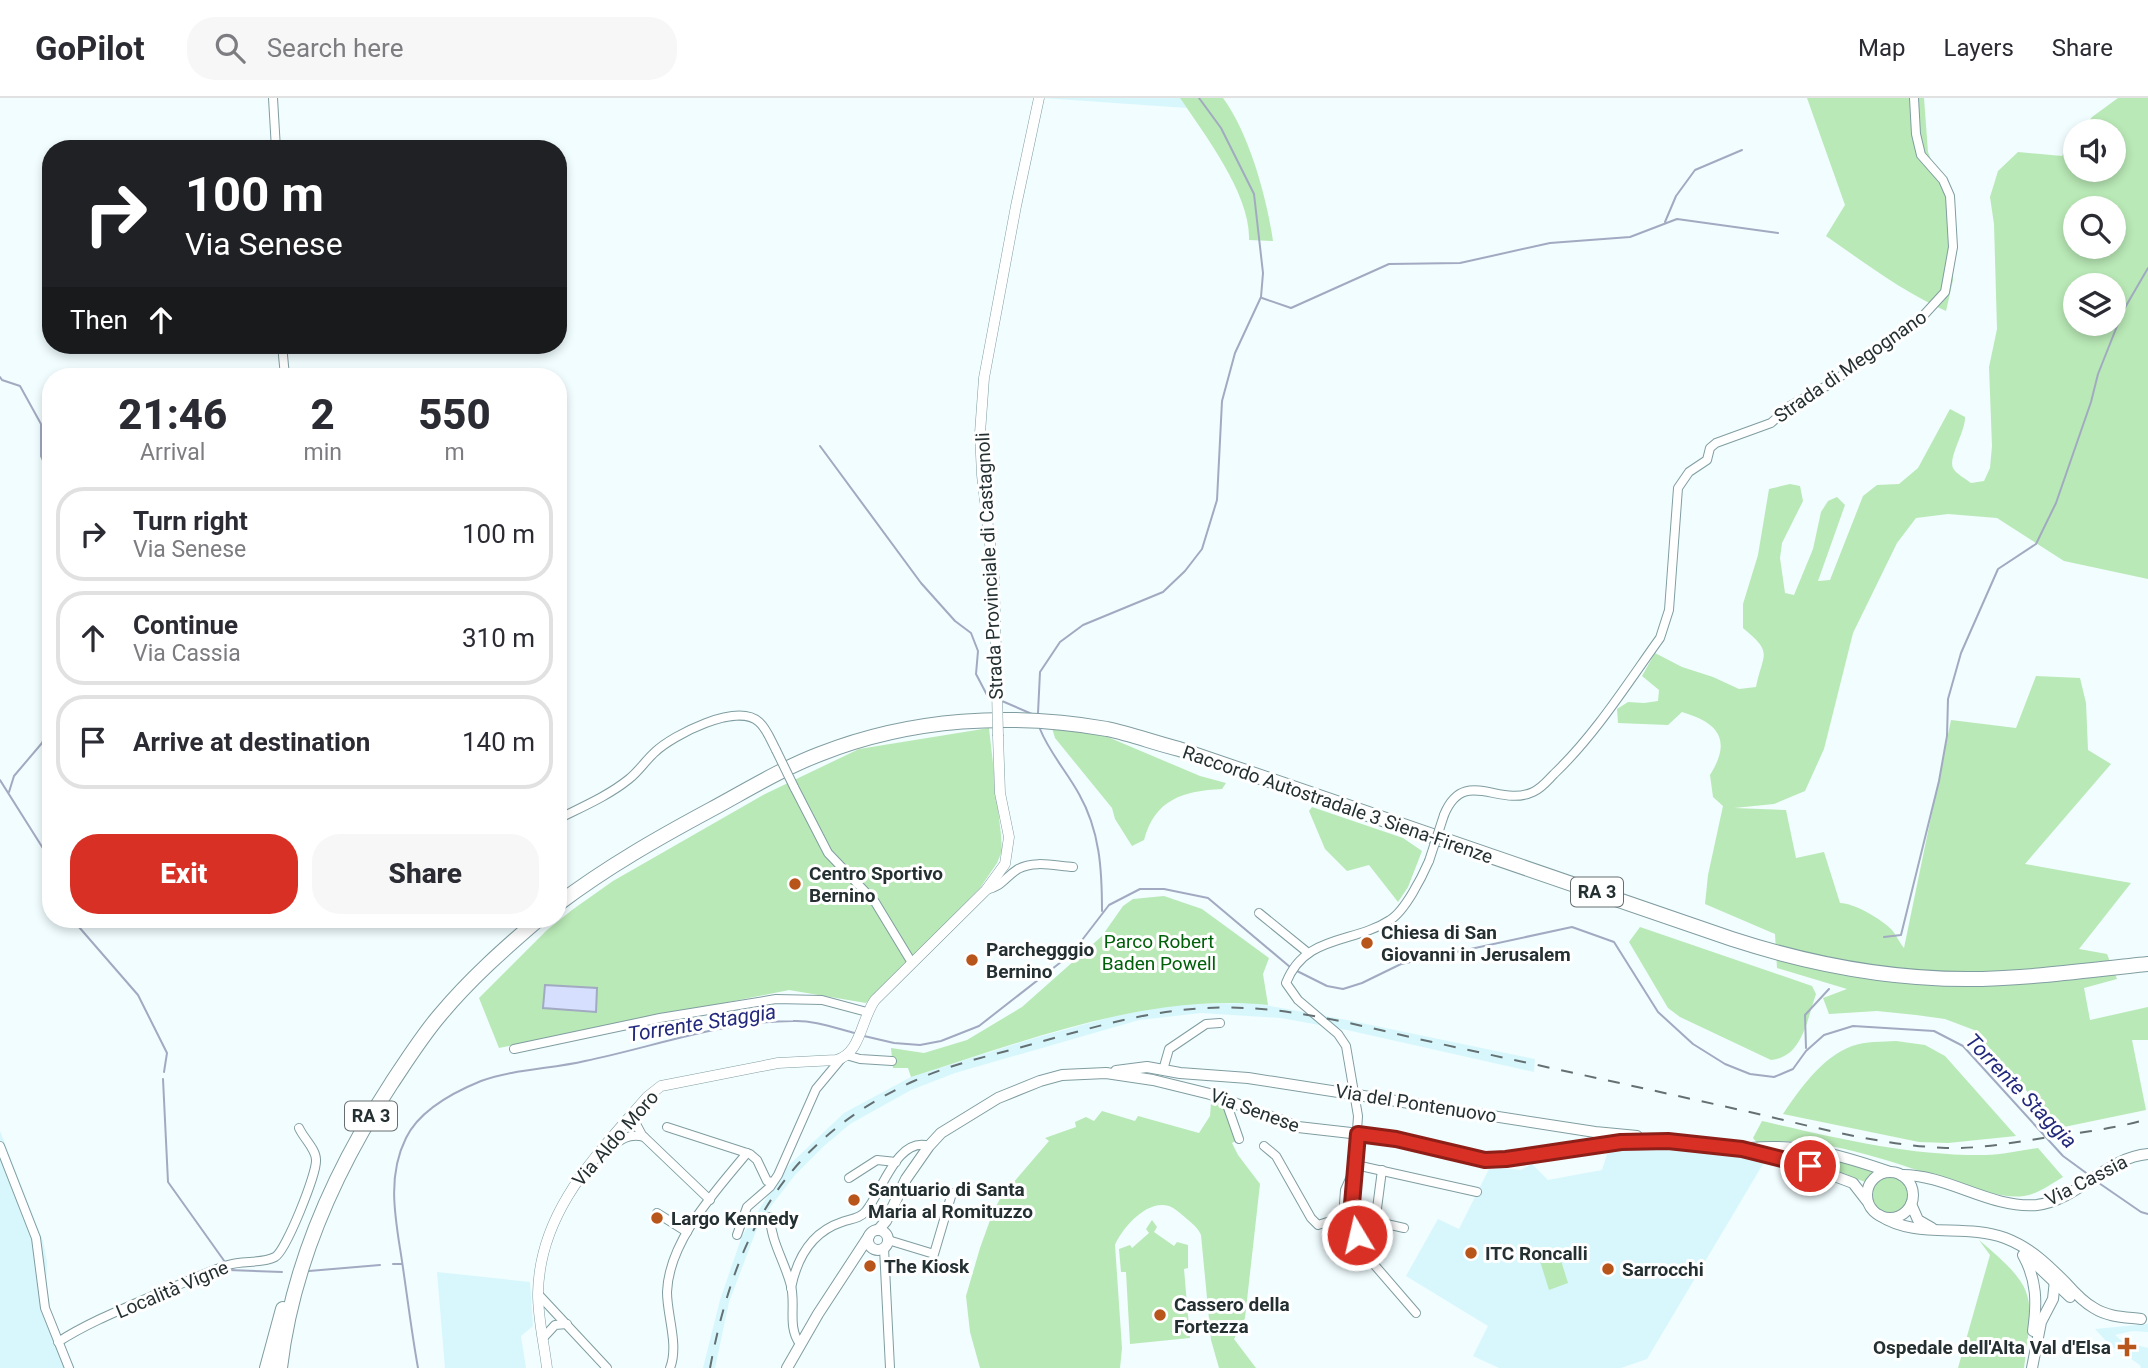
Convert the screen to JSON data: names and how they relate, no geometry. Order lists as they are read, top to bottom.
{
  "streets": {
    "highway": ["Raccordo Autostradale 3 Siena-Firenze", "RA 3"],
    "main road": ["Via del Pontenuovo", "Via Senese", "Via Cassia"],
    "street": [
      "Strada di Megognano",
      "Strada Provinciale di Castagnoli",
      "Via Aldo Moro",
      "Località Vigne"
    ]
  },
  "crossings": [
    ["Strada Provinciale di Castagnoli", "Via Aldo Moro"],
    ["Via del Pontenuovo", "Via Senese"],
    ["Via del Pontenuovo", "Via Cassia"],
    ["Via Senese", "Via Cassia"]
  ],
  "water": ["Torrente Staggia"],
  "parks": ["Parco Robert Baden Powell"],
  "places": {
    "other": [
      "Centro Sportivo Bernino",
      "Chiesa di San Giovanni in Jerusalem",
      "Parchegggio Bernino",
      "Santuario di Santa Maria al Romituzzo",
      "Largo Kennedy",
      "ITC Roncalli",
      "The Kiosk",
      "Sarrocchi",
      "Cassero della Fortezza"
    ],
    "health": ["Ospedale dell'Alta Val d'Elsa"]
  },
  "page": {
    "header": "GoPilot",
    "search": "Search here",
    "nav": ["Map", "Layers", "Share"],
    "turn": ["100 m", "Via Senese"],
    "then": "Then",
    "eta": [
      "21:46",
      "Arrival",
      "2",
      "min",
      "550",
      "m"
    ],
    "list": [
      {
        "name": "Turn right",
        "note": "Via Senese",
        "value": "100 m"
      },
      {
        "name": "Continue",
        "note": "Via Cassia",
        "value": "310 m"
      },
      {
        "name": "Arrive at destination",
        "value": "140 m"
      }
    ],
    "buttons": ["Exit", "Share"]
  }
}
